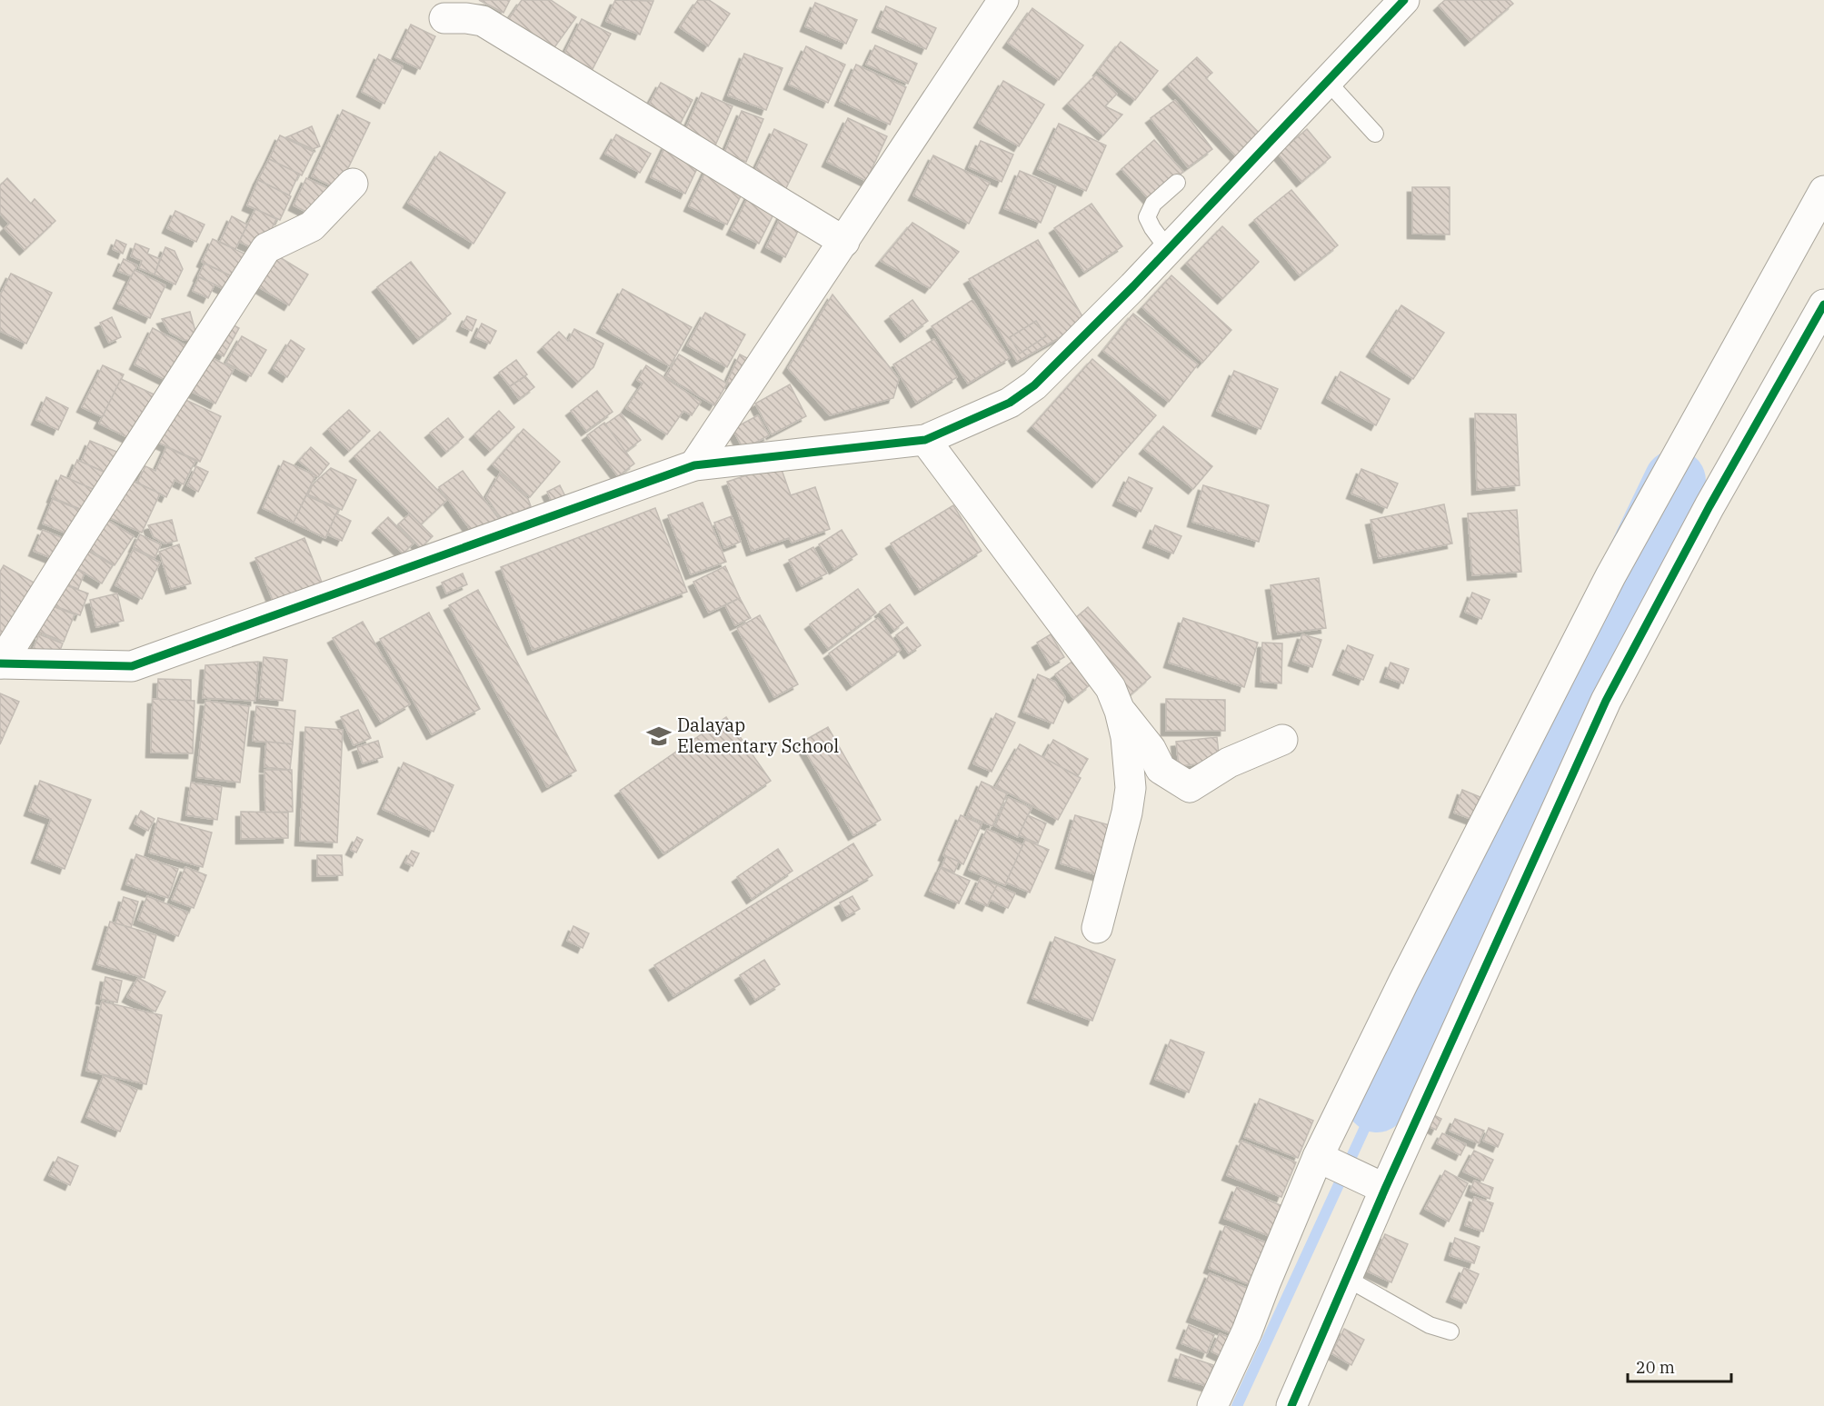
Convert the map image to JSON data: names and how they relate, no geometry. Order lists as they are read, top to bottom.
{
  "places": {
    "school or university": ["Dalayap Elementary School"]
  },
  "scale_bar": "20 m"
}
